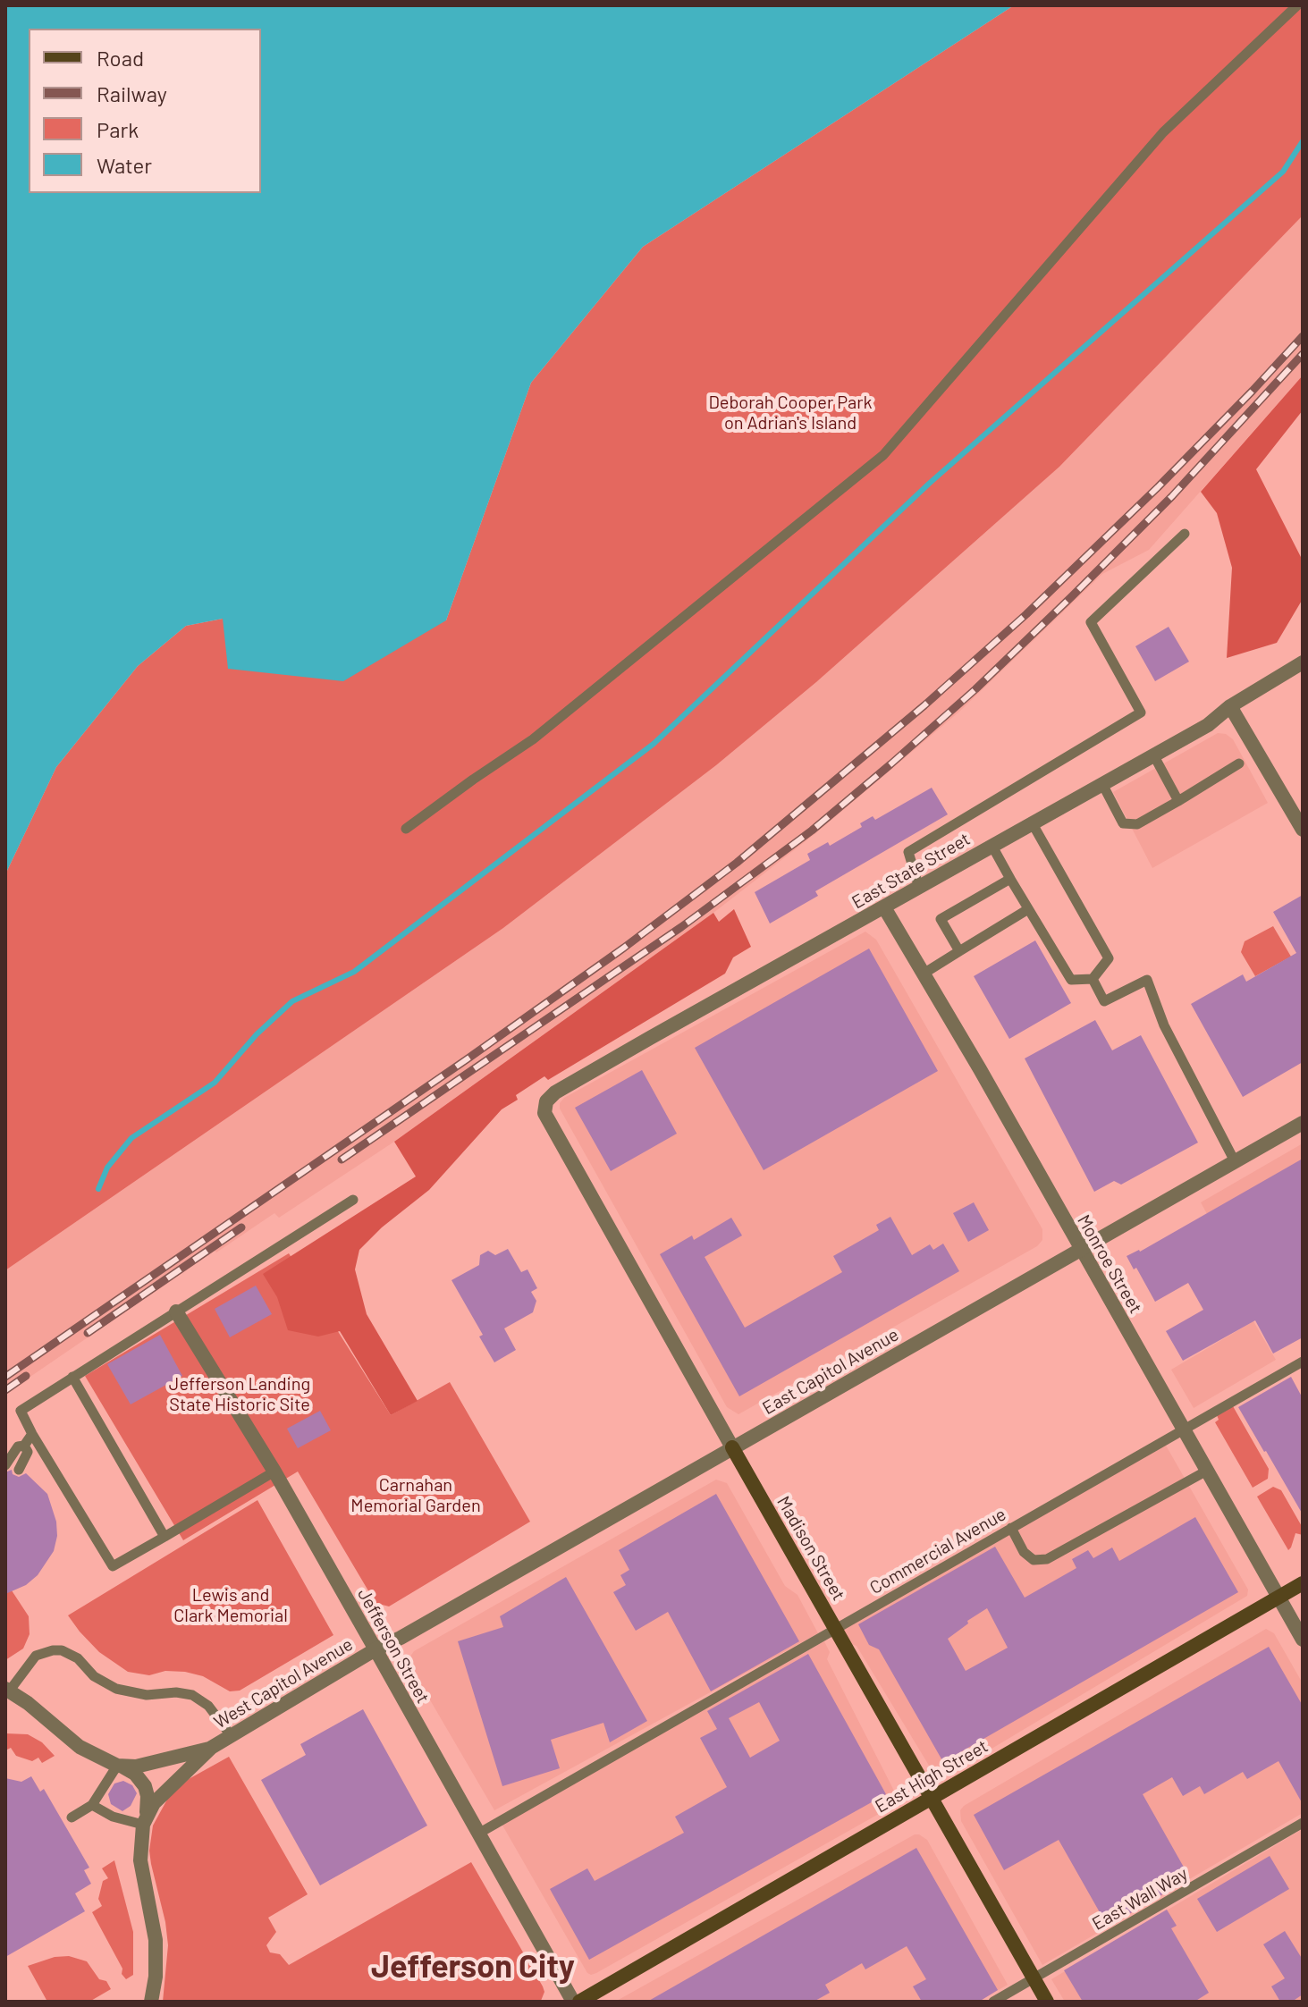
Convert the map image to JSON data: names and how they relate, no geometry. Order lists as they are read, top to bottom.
{
  "streets": {
    "main road": ["Madison Street", "East High Street"],
    "street": [
      "East State Street",
      "Monroe Street",
      "East Capitol Avenue",
      "Jefferson Street",
      "West Capitol Avenue"
    ],
    "lane": ["Commercial Avenue", "East Wall Way"]
  },
  "crossings": [
    ["East State Street", "Monroe Street"],
    ["East State Street", "Madison Street"],
    ["Monroe Street", "East Capitol Avenue"],
    ["Monroe Street", "Commercial Avenue"],
    ["Monroe Street", "East High Street"],
    ["East Capitol Avenue", "Madison Street"],
    ["East Capitol Avenue", "Jefferson Street"],
    ["East Capitol Avenue", "West Capitol Avenue"],
    ["Madison Street", "Commercial Avenue"],
    ["Madison Street", "East High Street"],
    ["Madison Street", "East Wall Way"],
    ["Commercial Avenue", "Jefferson Street"],
    ["Jefferson Street", "West Capitol Avenue"]
  ],
  "districts": ["Jefferson City"],
  "parks": [
    "Deborah Cooper Park on Adrian's Island",
    "Jefferson Landing State Historic Site",
    "Carnahan Memorial Garden",
    "Lewis and Clark Memorial"
  ],
  "legend": [
    "Road",
    "Railway",
    "Park",
    "Water"
  ]
}
